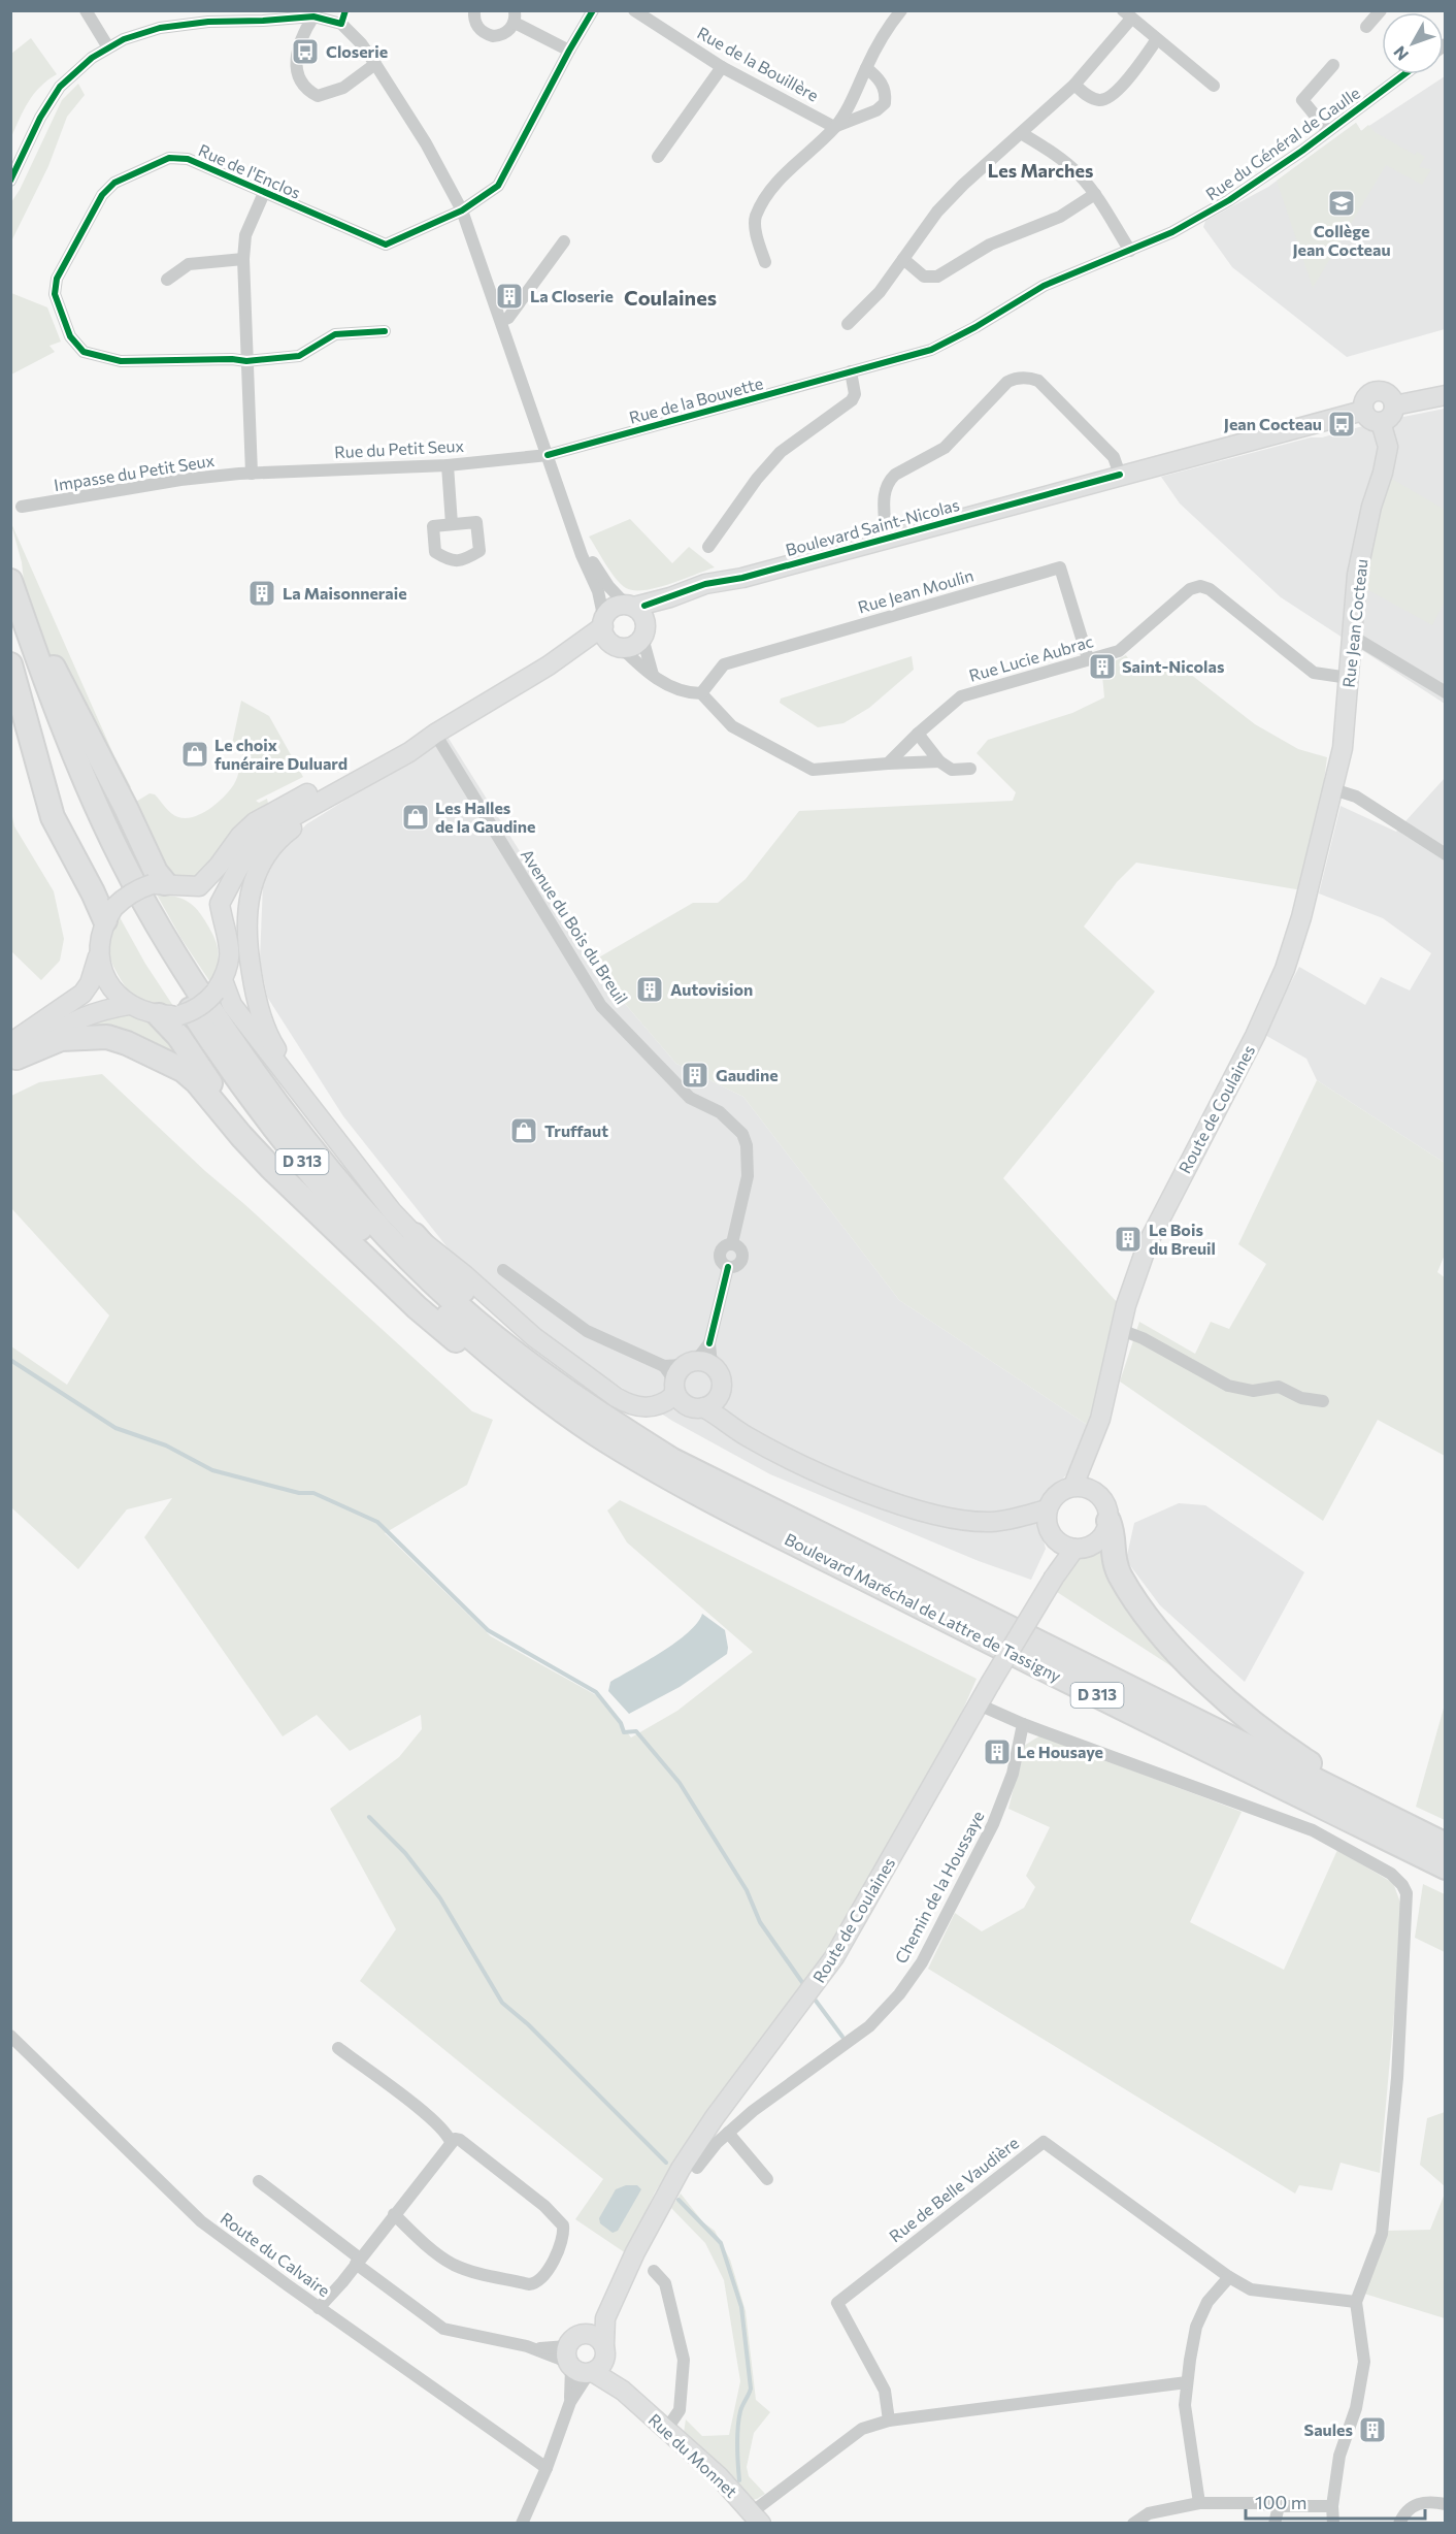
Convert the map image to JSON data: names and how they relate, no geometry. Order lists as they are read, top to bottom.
{
  "streets": {
    "highway": ["D 313", "Boulevard Maréchal de Lattre de Tassigny"],
    "main road": [
      "Boulevard Saint-Nicolas",
      "Rue Jean Cocteau",
      "Route de Coulaines",
      "Rue du Monnet"
    ],
    "street": [
      "Rue de la Bouillère",
      "Rue du Général de Gaulle",
      "Rue de l'Enclos",
      "Rue de la Bouvette",
      "Rue du Petit Seux",
      "Impasse du Petit Seux",
      "Rue Jean Moulin",
      "Rue Lucie Aubrac",
      "Avenue du Bois du Breuil",
      "Chemin de la Houssaye",
      "Rue de Belle Vaudière",
      "Route du Calvaire"
    ]
  },
  "crossings": [
    ["Rue du Général de Gaulle", "Rue de la Bouvette"],
    ["Rue de la Bouvette", "Rue du Petit Seux"],
    ["Rue du Petit Seux", "Impasse du Petit Seux"],
    ["Boulevard Saint-Nicolas", "Rue Jean Cocteau"],
    ["Rue Jean Moulin", "Rue Lucie Aubrac"],
    ["Rue Jean Cocteau", "Rue Lucie Aubrac"],
    ["Rue Jean Cocteau", "Route de Coulaines"],
    ["Route de Coulaines", "Rue du Monnet"],
    ["D 313", "Boulevard Maréchal de Lattre de Tassigny"]
  ],
  "districts": ["Les Marches", "Coulaines"],
  "places": {
    "bus stop": ["Closerie", "Jean Cocteau"],
    "school or university": ["Collège Jean Cocteau"],
    "building": [
      "La Closerie",
      "La Maisonneraie",
      "Saint-Nicolas",
      "Autovision",
      "Gaudine",
      "Le Bois du Breuil",
      "Le Housaye",
      "Saules"
    ],
    "shop": ["Le choix funéraire Duluard", "Les Halles de la Gaudine", "Truffaut"]
  },
  "scale_bar": "100 m",
  "north": "bottom left"
}
